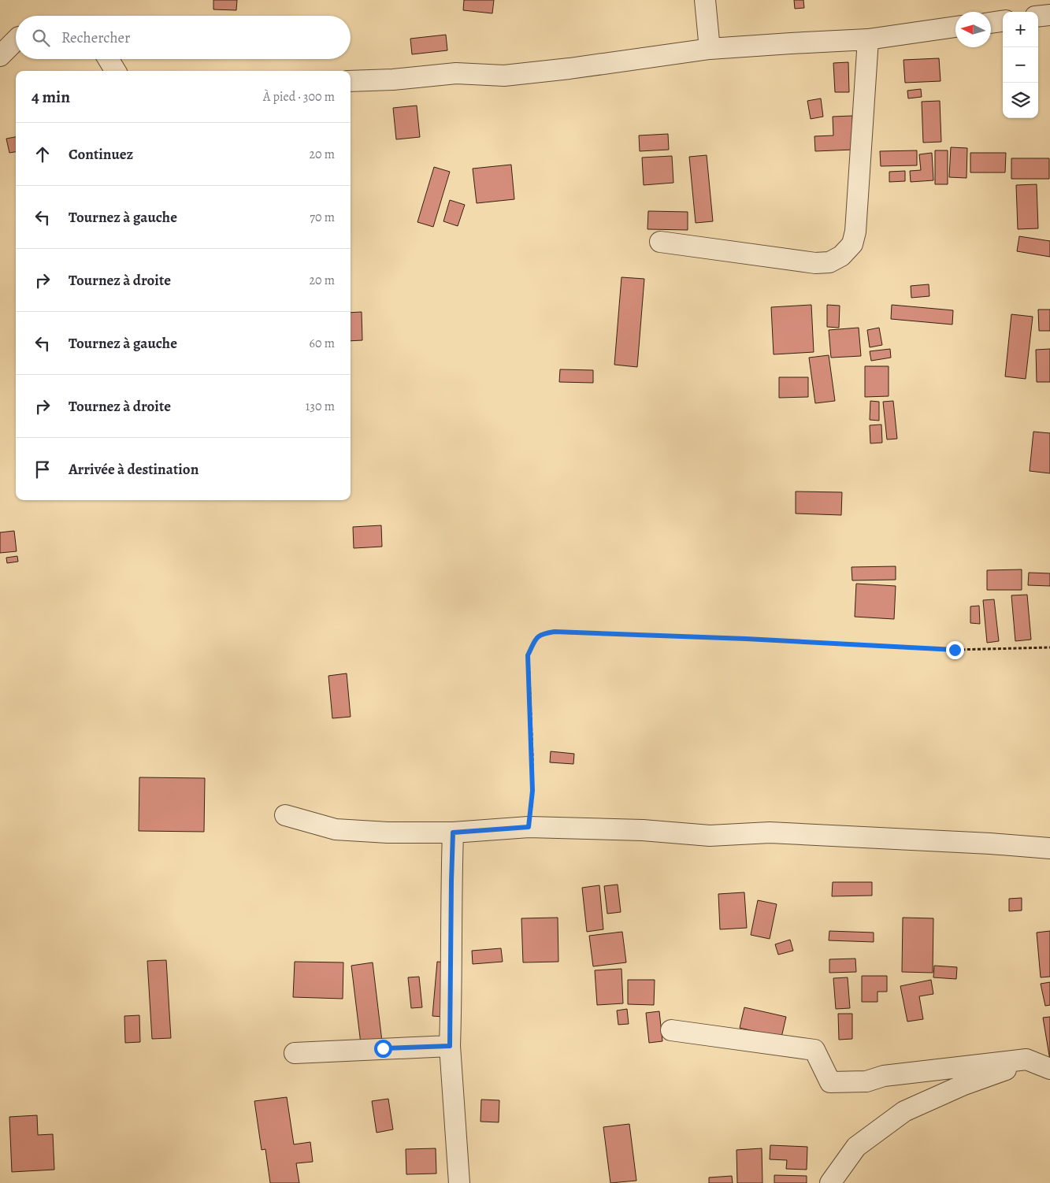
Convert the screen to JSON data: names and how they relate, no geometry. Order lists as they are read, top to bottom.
{
  "north": "left",
  "page": {
    "map_buttons": ["+", "−"],
    "search": "Rechercher",
    "heading": ["4 min", "À pied · 300 m"],
    "list": [
      ["Continuez", "20 m"],
      ["Tournez à gauche", "70 m"],
      ["Tournez à droite", "20 m"],
      ["Tournez à gauche", "60 m"],
      ["Tournez à droite", "130 m"],
      "Arrivée à destination"
    ]
  }
}
